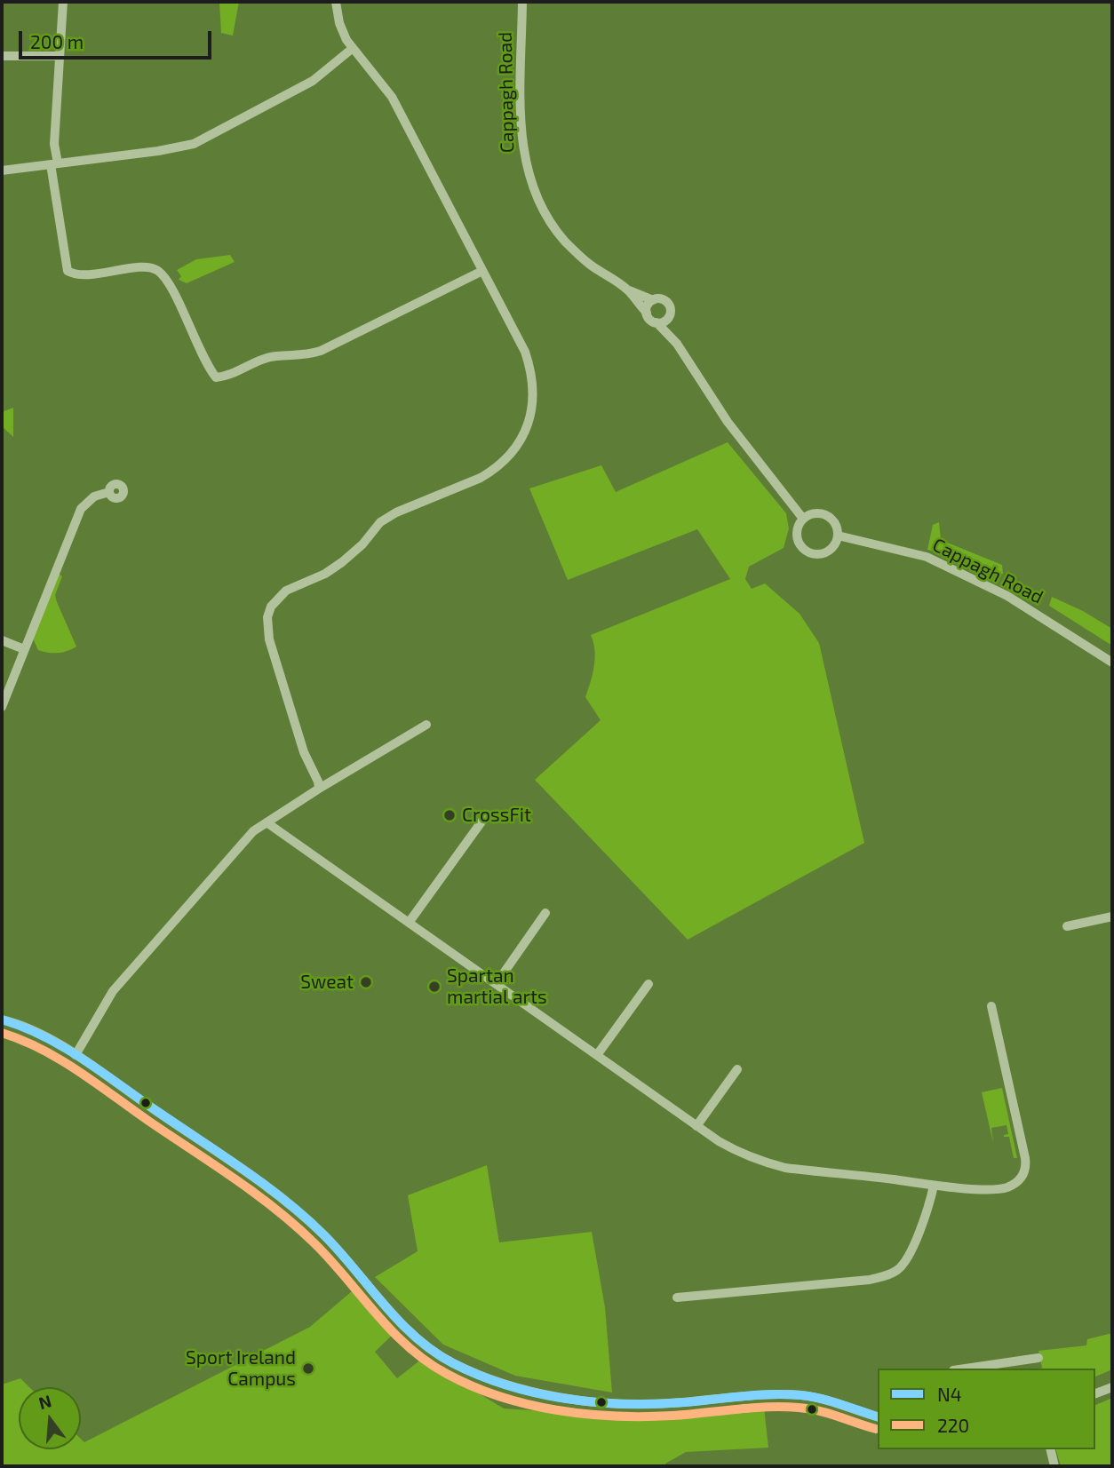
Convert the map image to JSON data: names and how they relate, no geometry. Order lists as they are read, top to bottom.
{
  "streets": {
    "street": ["Cappagh Road"]
  },
  "places": [
    "CrossFit",
    "Sweat",
    "Spartan martial arts",
    "Sport Ireland Campus"
  ],
  "lines": ["transit line N4", "transit line 220"],
  "legend": ["N4", "220"],
  "scale_bar": "200 m",
  "north": "top"
}
